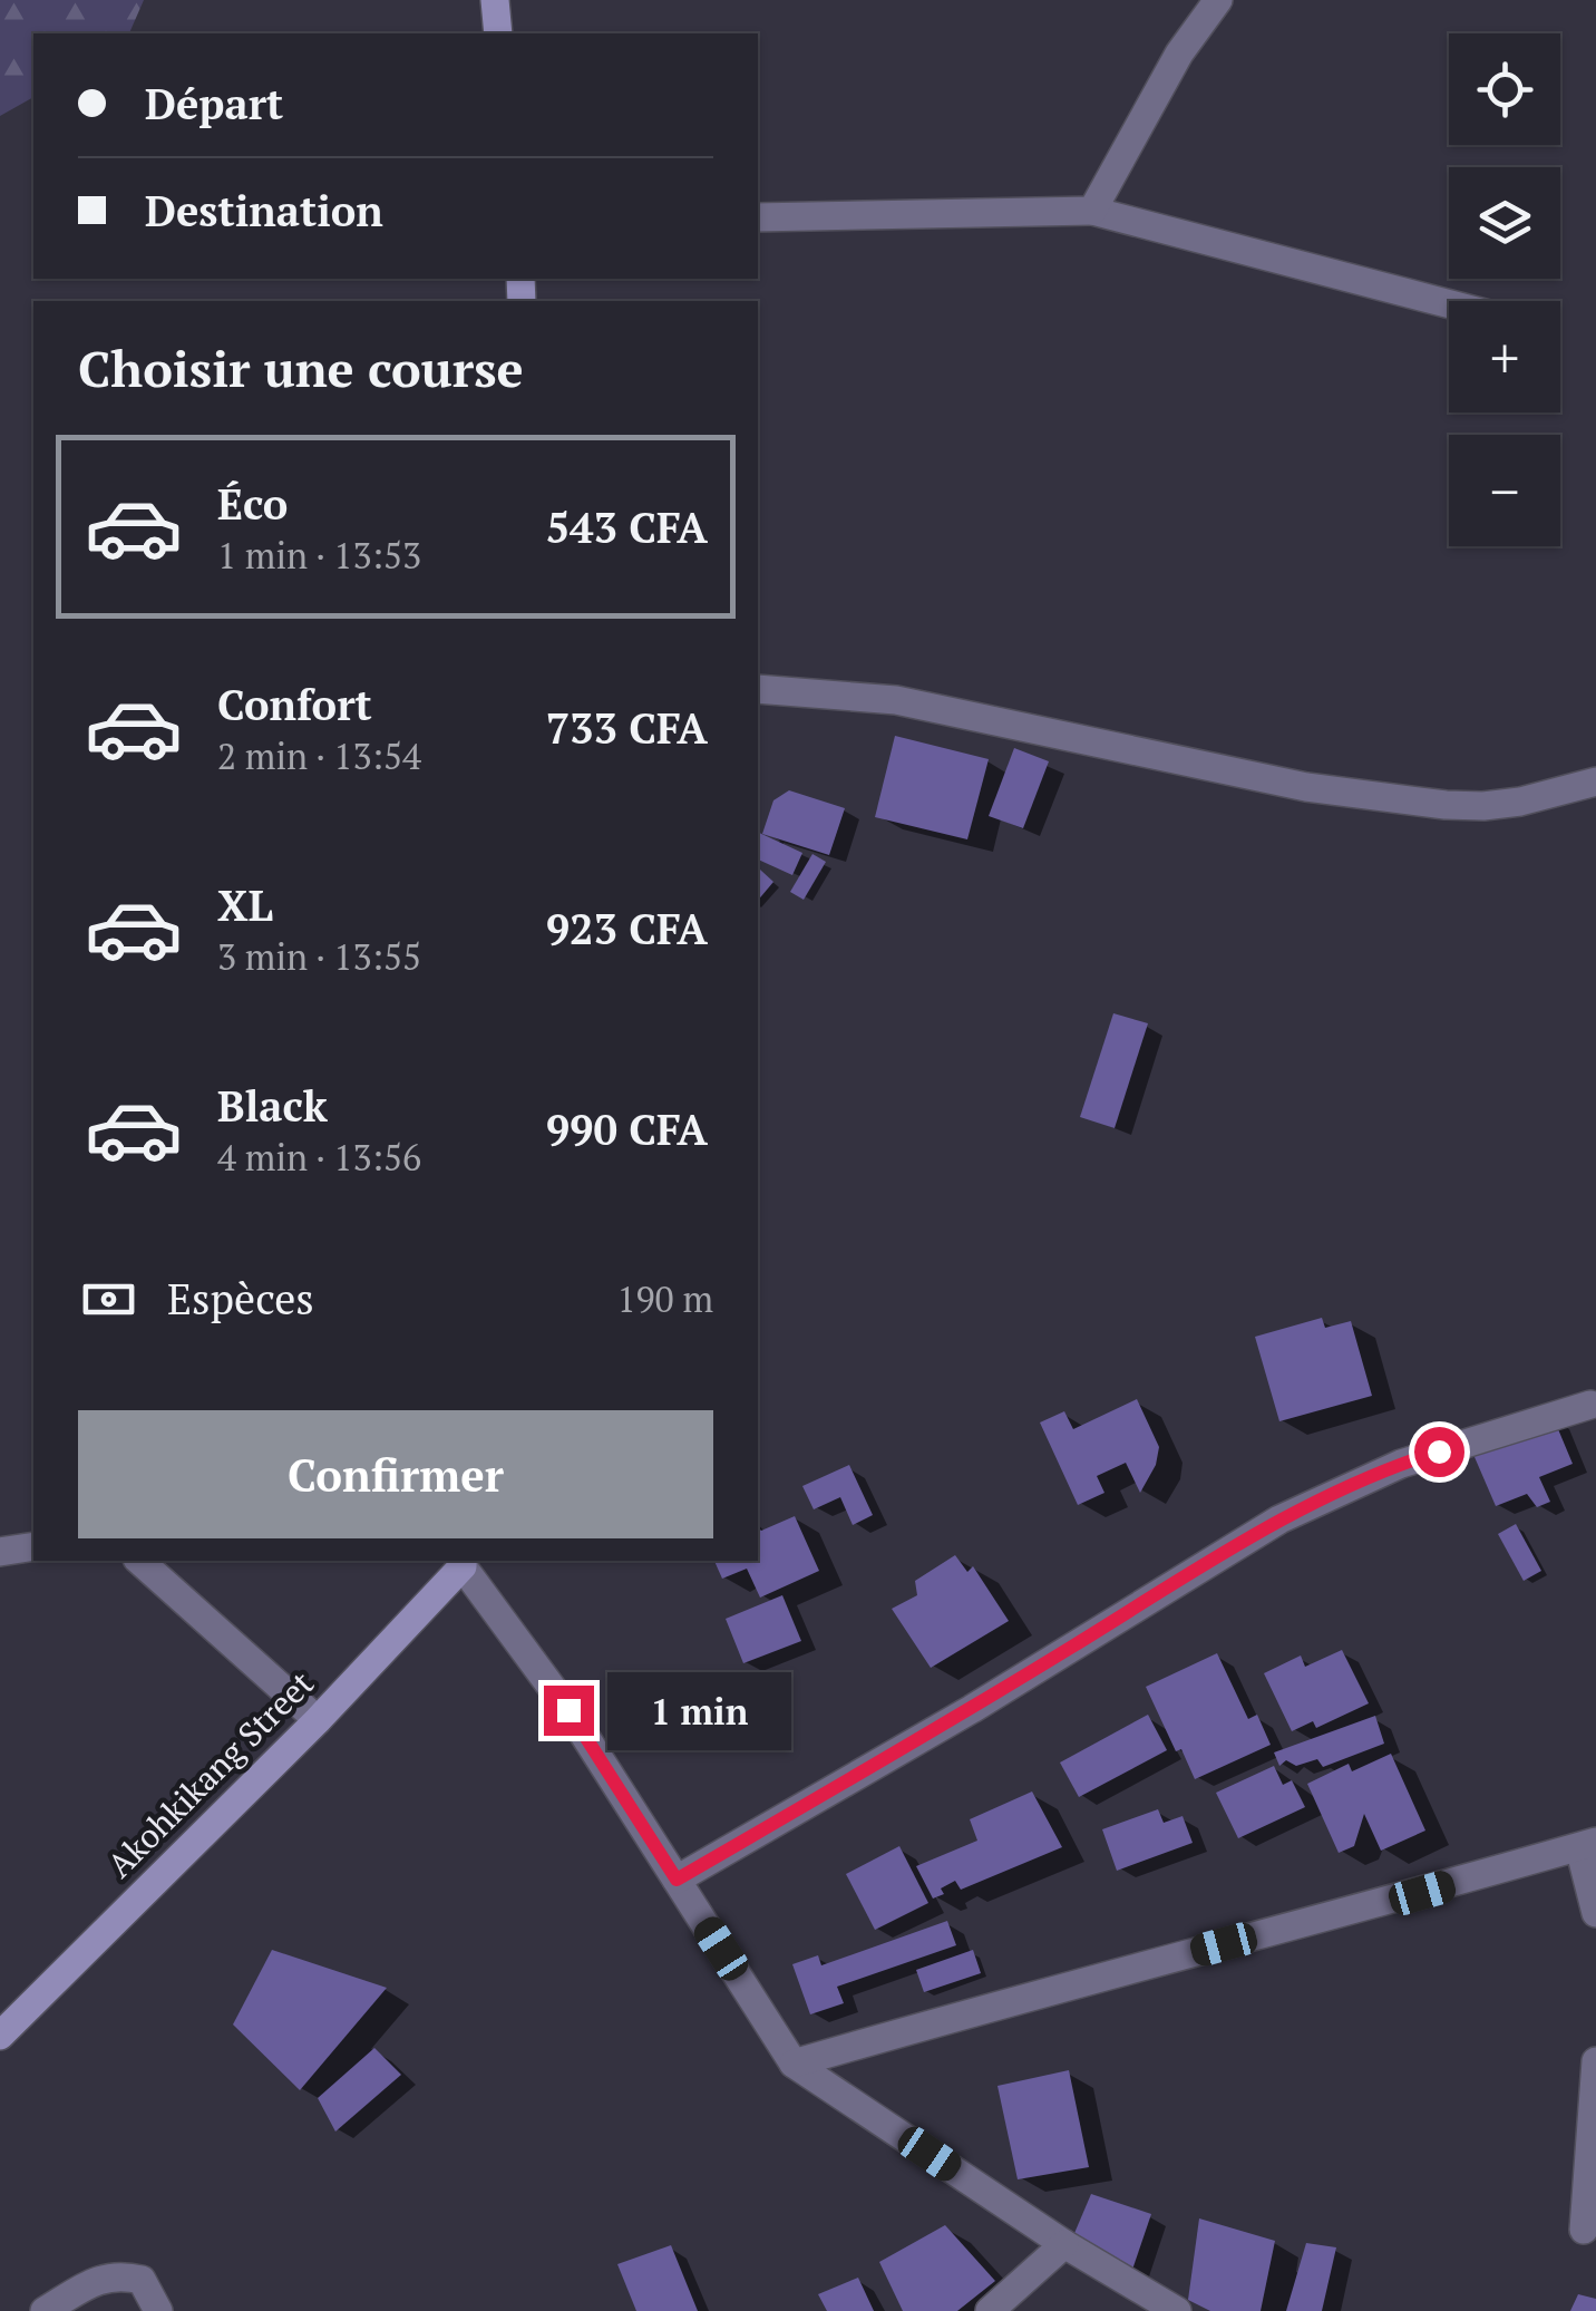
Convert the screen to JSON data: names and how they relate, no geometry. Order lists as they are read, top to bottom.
{
  "streets": {
    "street": ["Akohkikang Street"]
  },
  "page": {
    "map_buttons": ["+", "−"],
    "banner": ["Départ", "Destination"],
    "heading": "Choisir une course",
    "list": [
      {
        "name": "Éco",
        "note": "1 min · 13:53",
        "value": "543 CFA"
      },
      {
        "name": "Confort",
        "note": "2 min · 13:54",
        "value": "733 CFA"
      },
      {
        "name": "XL",
        "note": "3 min · 13:55",
        "value": "923 CFA"
      },
      {
        "name": "Black",
        "note": "4 min · 13:56",
        "value": "990 CFA"
      }
    ],
    "pay": ["Espèces", "190 m"],
    "buttons": "Confirmer",
    "bubble": "1 min"
  }
}
